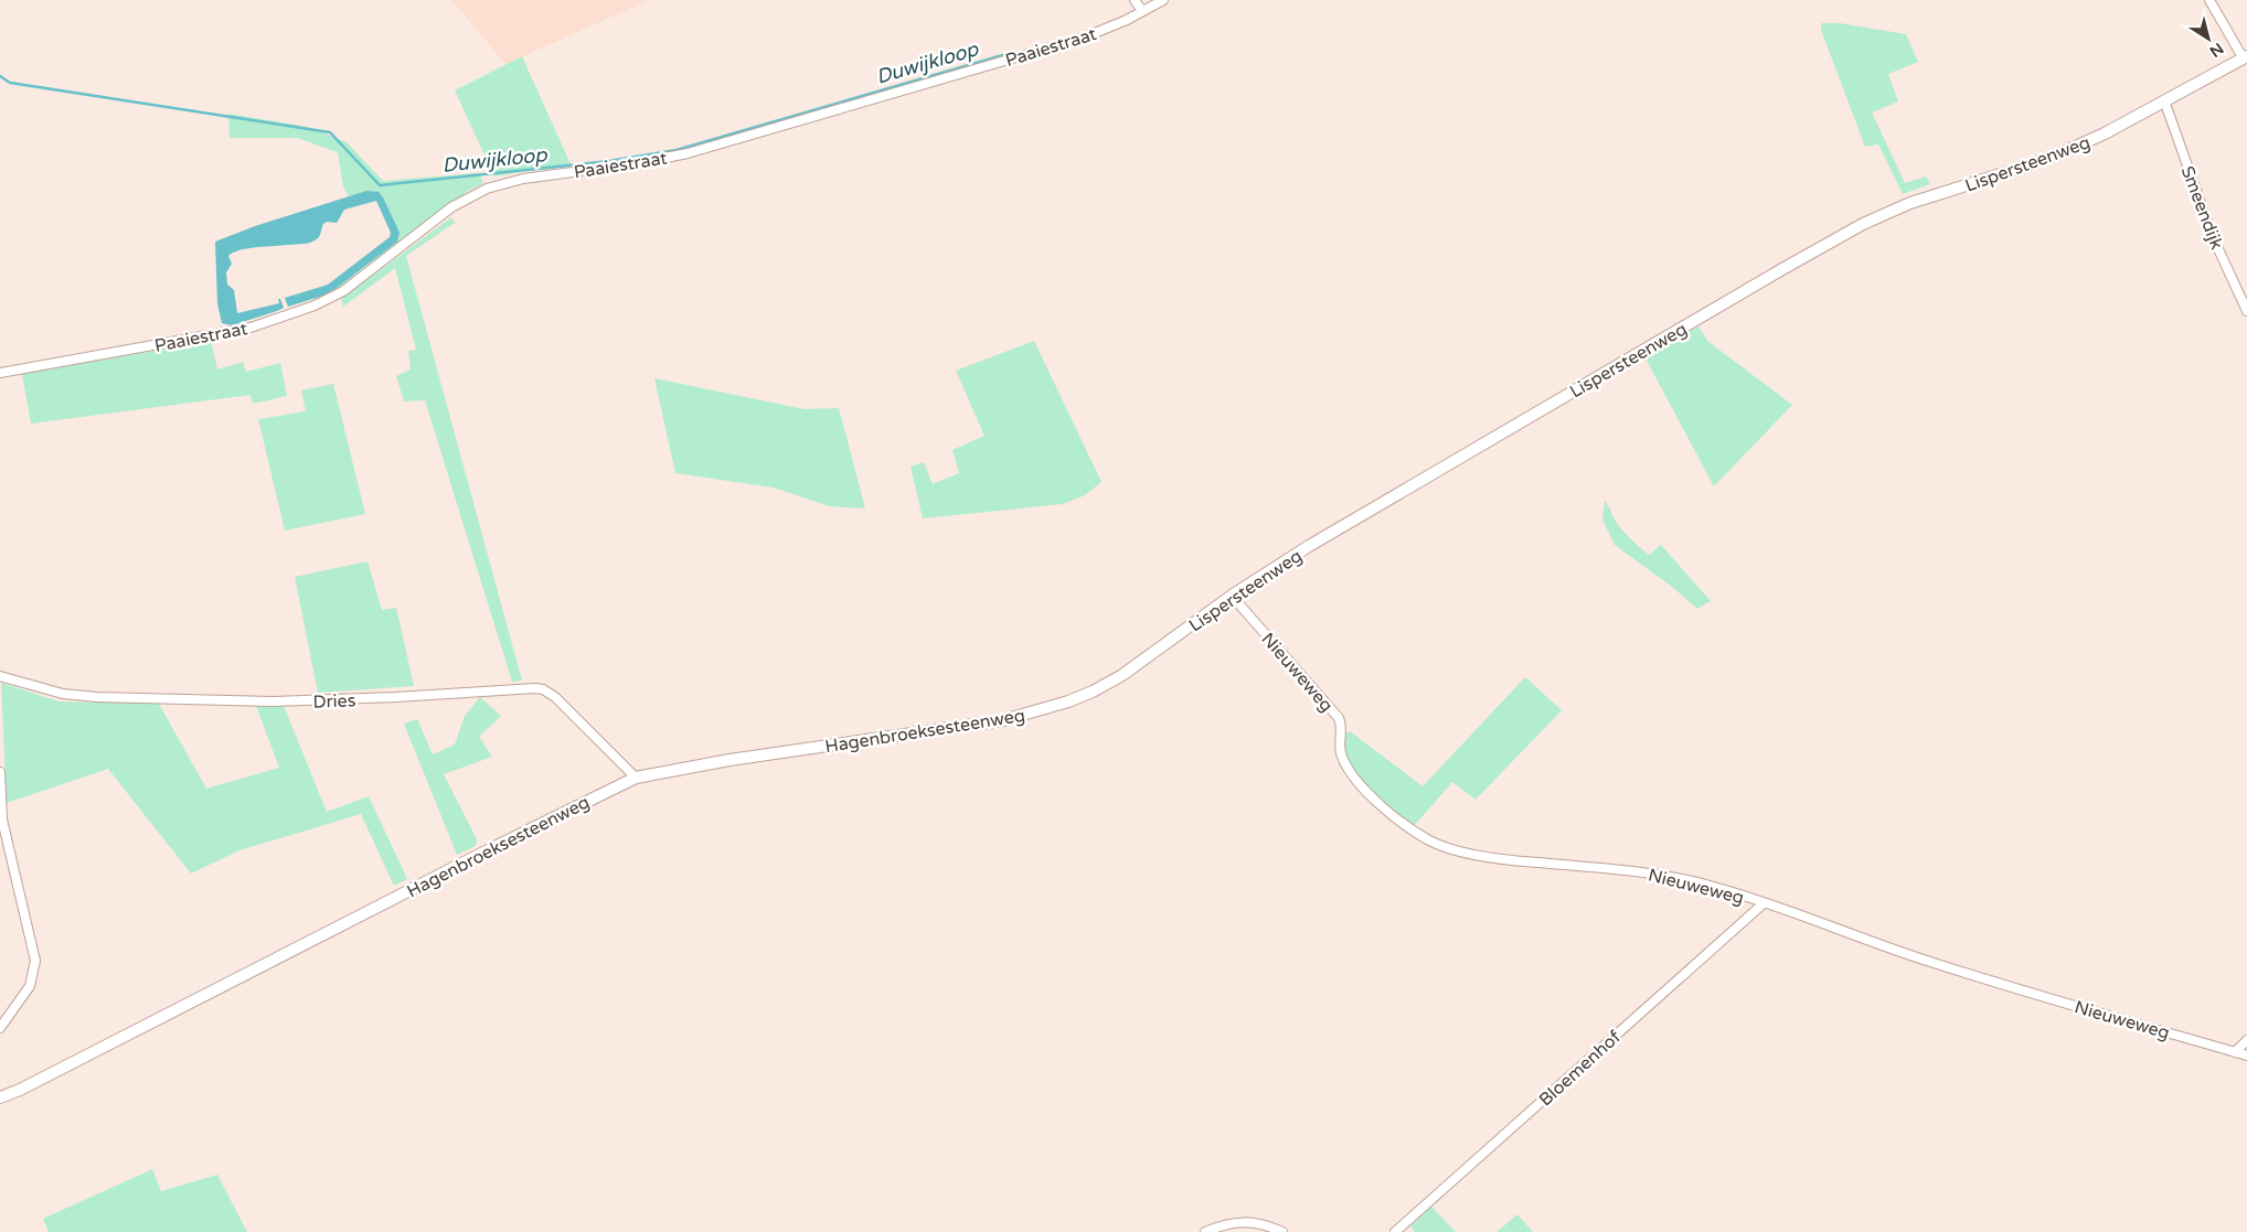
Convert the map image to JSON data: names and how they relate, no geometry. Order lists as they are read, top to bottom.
{
  "streets": {
    "street": [
      "Paaiestraat",
      "Lispersteenweg",
      "Smeendijk",
      "Nieuweweg",
      "Dries",
      "Hagenbroeksesteenweg",
      "Bloemenhof"
    ]
  },
  "crossings": [
    ["Lispersteenweg", "Smeendijk"],
    ["Lispersteenweg", "Nieuweweg"],
    ["Lispersteenweg", "Hagenbroeksesteenweg"],
    ["Nieuweweg", "Bloemenhof"],
    ["Dries", "Hagenbroeksesteenweg"]
  ],
  "water": ["Duwijkloop"],
  "north": "bottom right"
}
